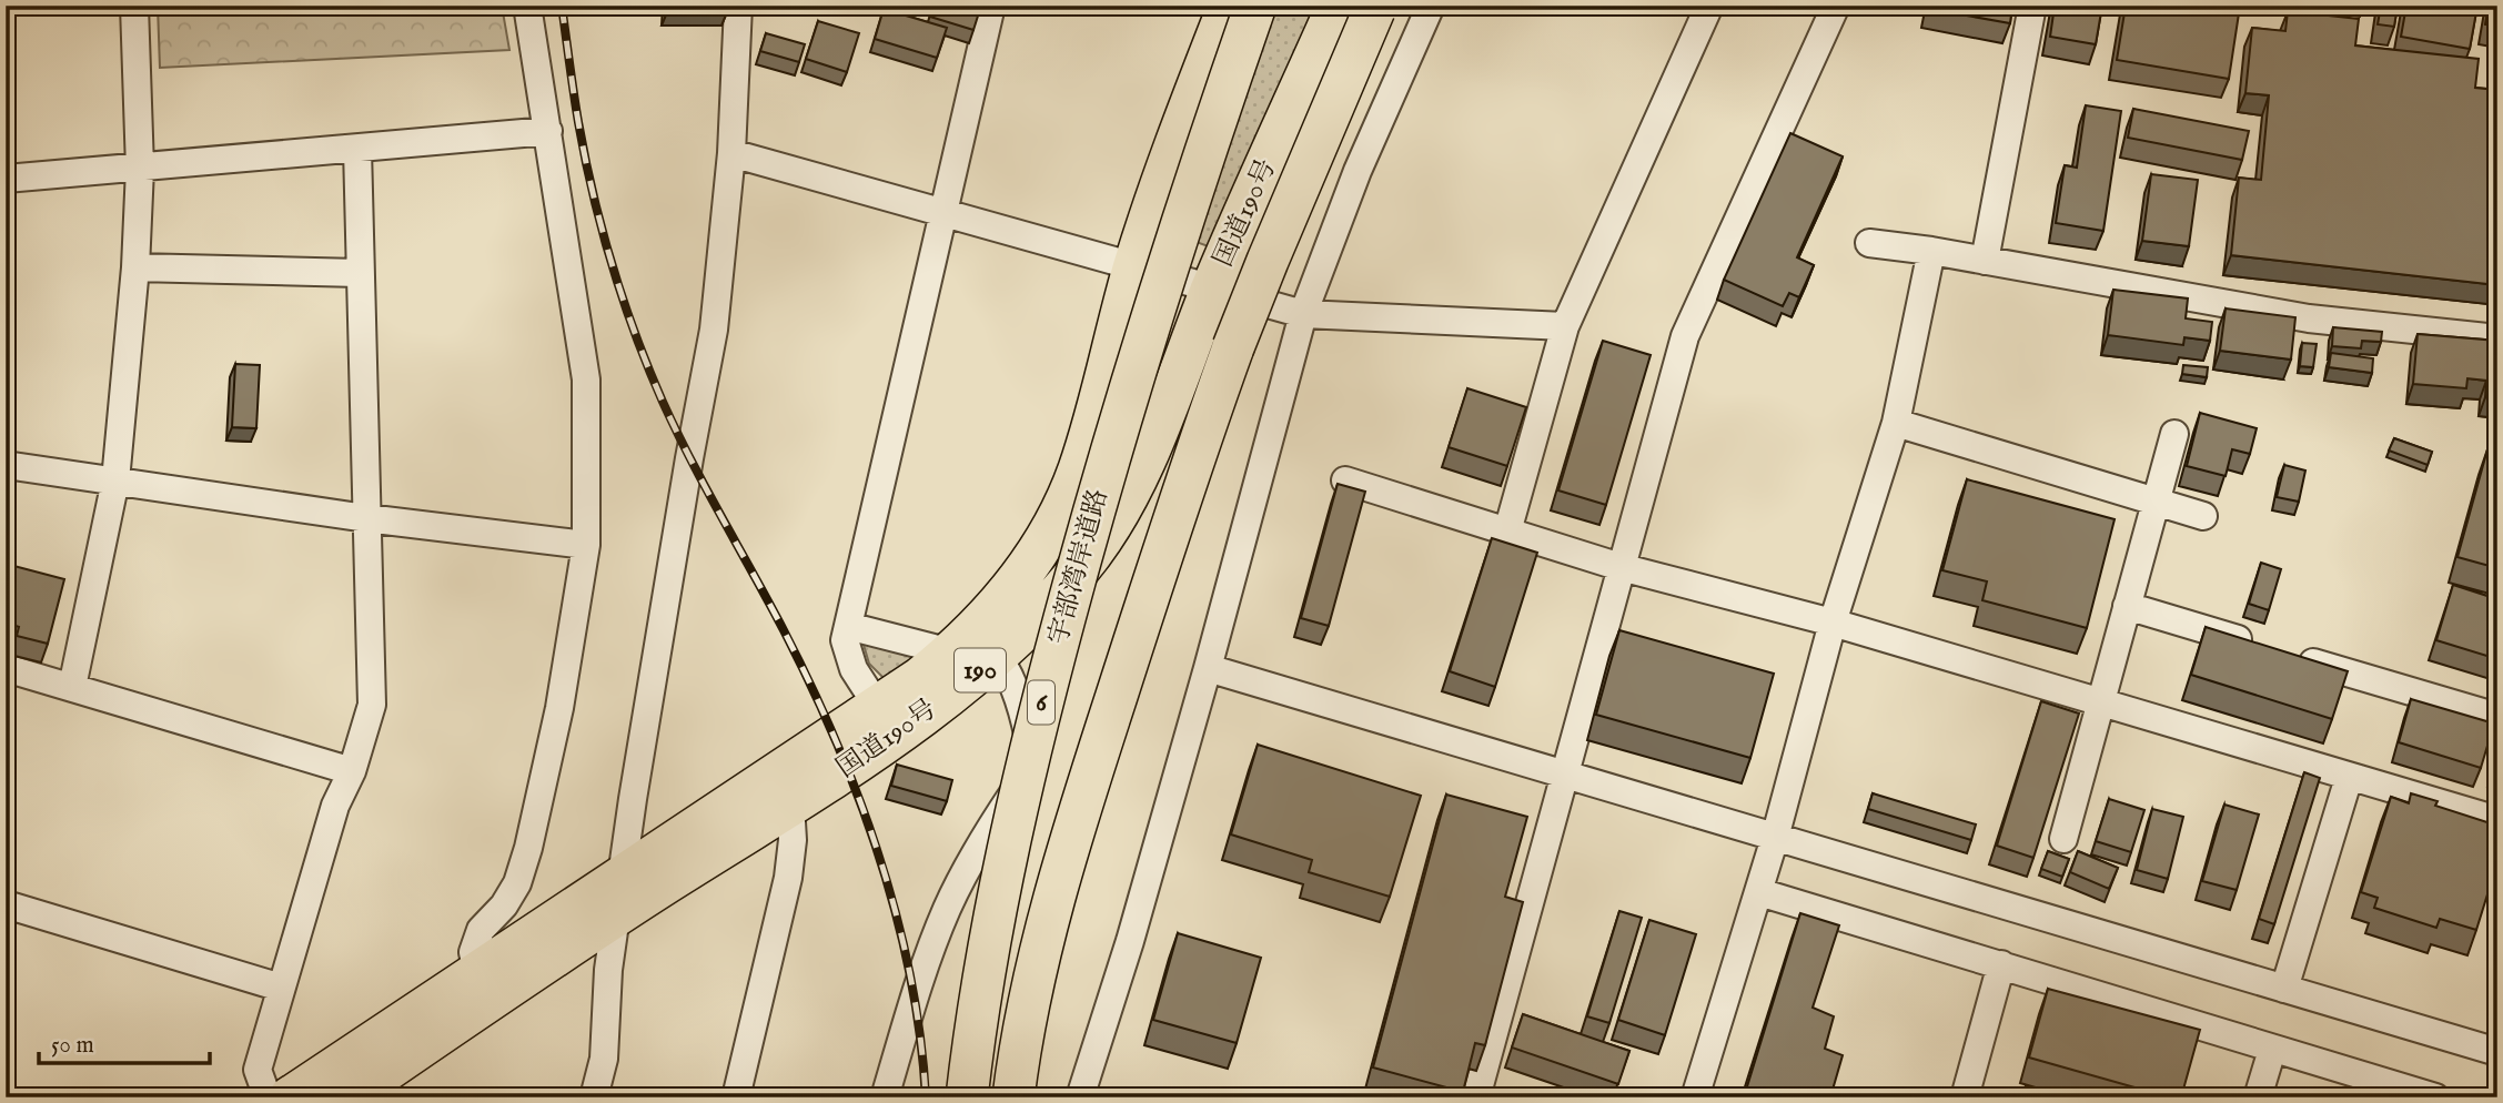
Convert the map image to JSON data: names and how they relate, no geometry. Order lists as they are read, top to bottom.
{
  "streets": {
    "highway": [
      "国道190号",
      "宇部湾岸道路",
      "190",
      "6"
    ]
  },
  "scale_bar": "50 m"
}
